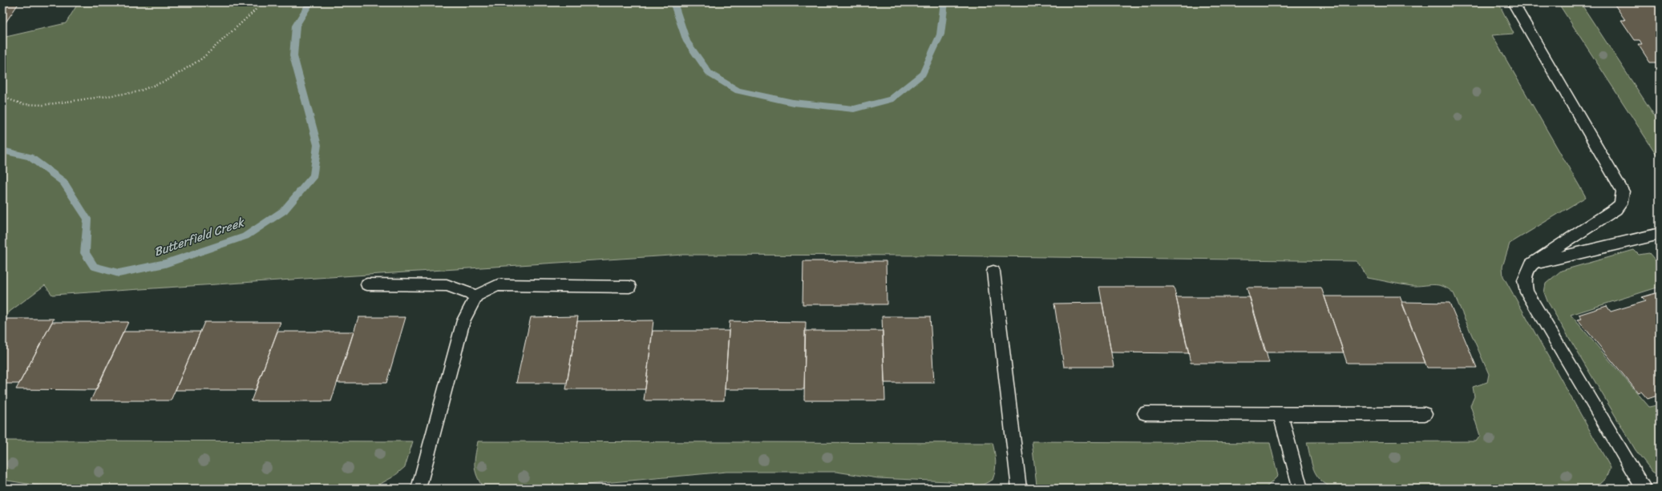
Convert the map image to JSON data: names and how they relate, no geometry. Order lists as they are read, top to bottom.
{
  "water": ["Butterfield Creek"]
}
